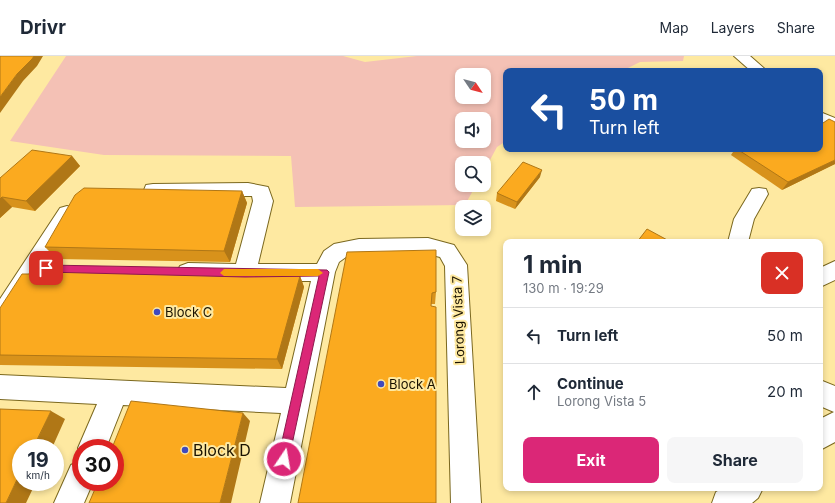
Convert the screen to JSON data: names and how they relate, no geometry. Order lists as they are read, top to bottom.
{
  "streets": {
    "street": ["Lorong Vista 7"]
  },
  "places": ["Block C", "Block A", "Block D"],
  "north": "bottom right",
  "page": {
    "header": "Drivr",
    "nav": ["Map", "Layers", "Share"],
    "turn": ["50 m", "Turn left"],
    "heading": ["1 min", "130 m · 19:29"],
    "list": [
      {
        "name": "Turn left",
        "value": "50 m"
      },
      {
        "name": "Continue",
        "note": "Lorong Vista 5",
        "value": "20 m"
      }
    ],
    "buttons": ["Exit", "Share"],
    "speed": "19 km/h",
    "limit": "30"
  }
}
